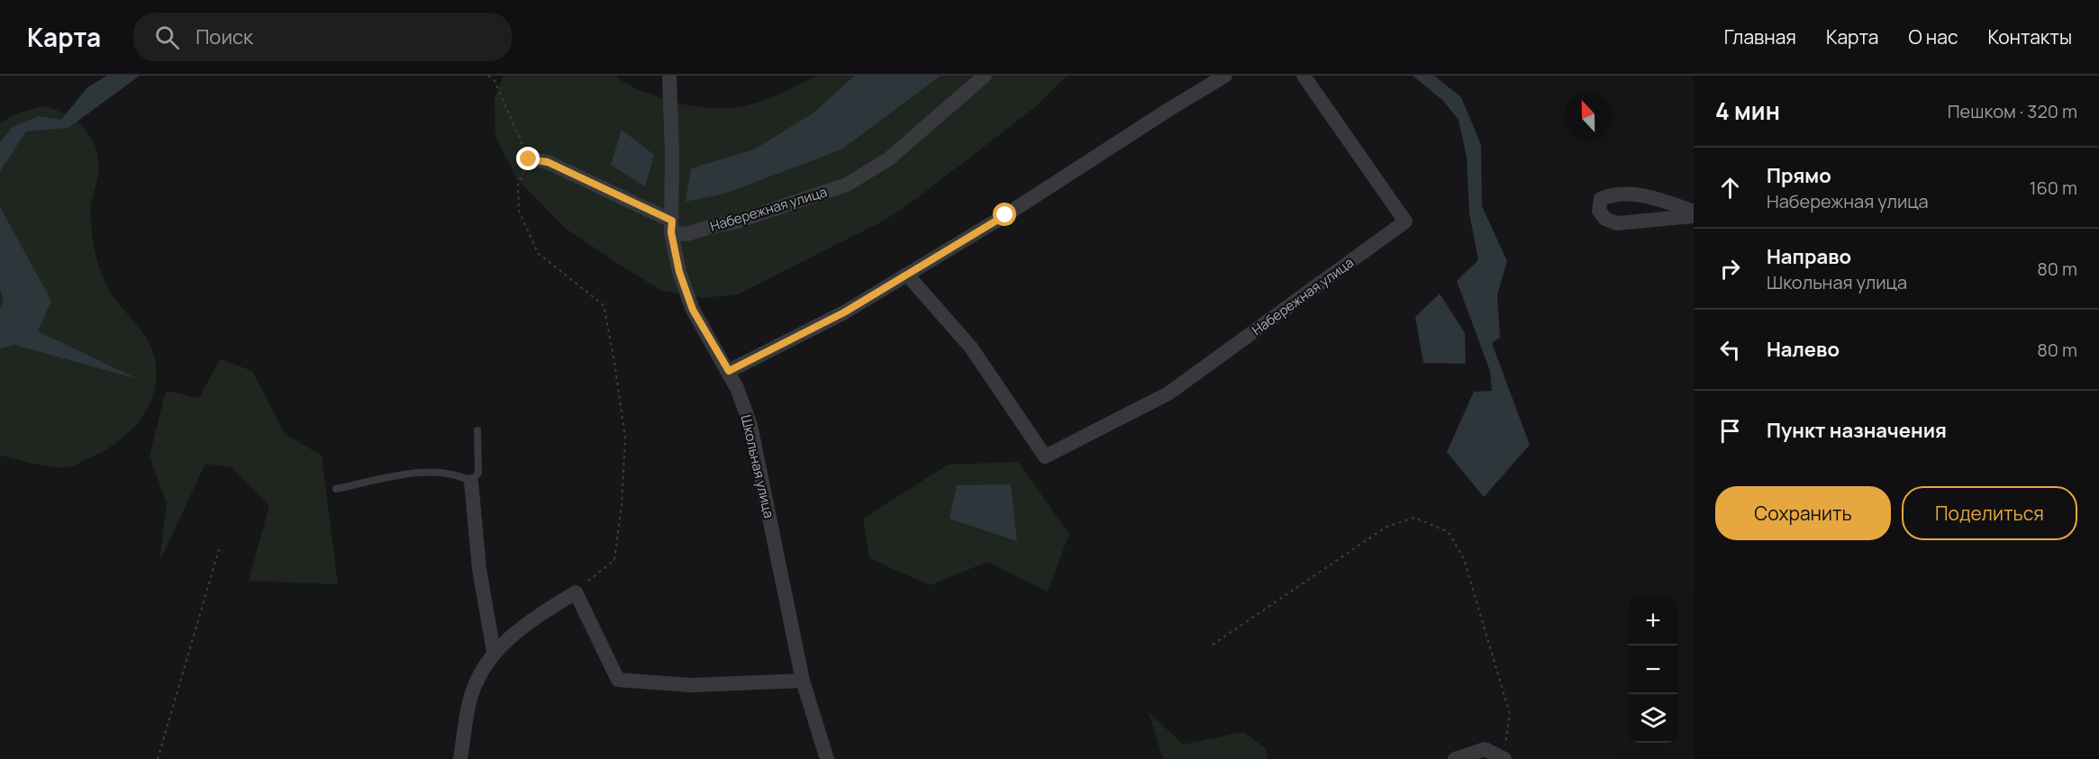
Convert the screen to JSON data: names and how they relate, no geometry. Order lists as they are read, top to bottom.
{
  "streets": {
    "street": ["Набережная улица", "Школьная улица"]
  },
  "crossings": [
    ["Набережная улица", "Школьная улица"]
  ],
  "north": "top",
  "page": {
    "header": "Карта",
    "search": "Поиск",
    "nav": [
      "Главная",
      "Карта",
      "О нас",
      "Контакты"
    ],
    "heading": ["4 мин", "Пешком · 320 m"],
    "list": [
      ["Прямо", "Набережная улица", "160 m"],
      ["Направо", "Школьная улица", "80 m"],
      ["Налево", "80 m"],
      "Пункт назначения"
    ],
    "buttons": ["Сохранить", "Поделиться"],
    "map_buttons": ["+", "−"]
  }
}
